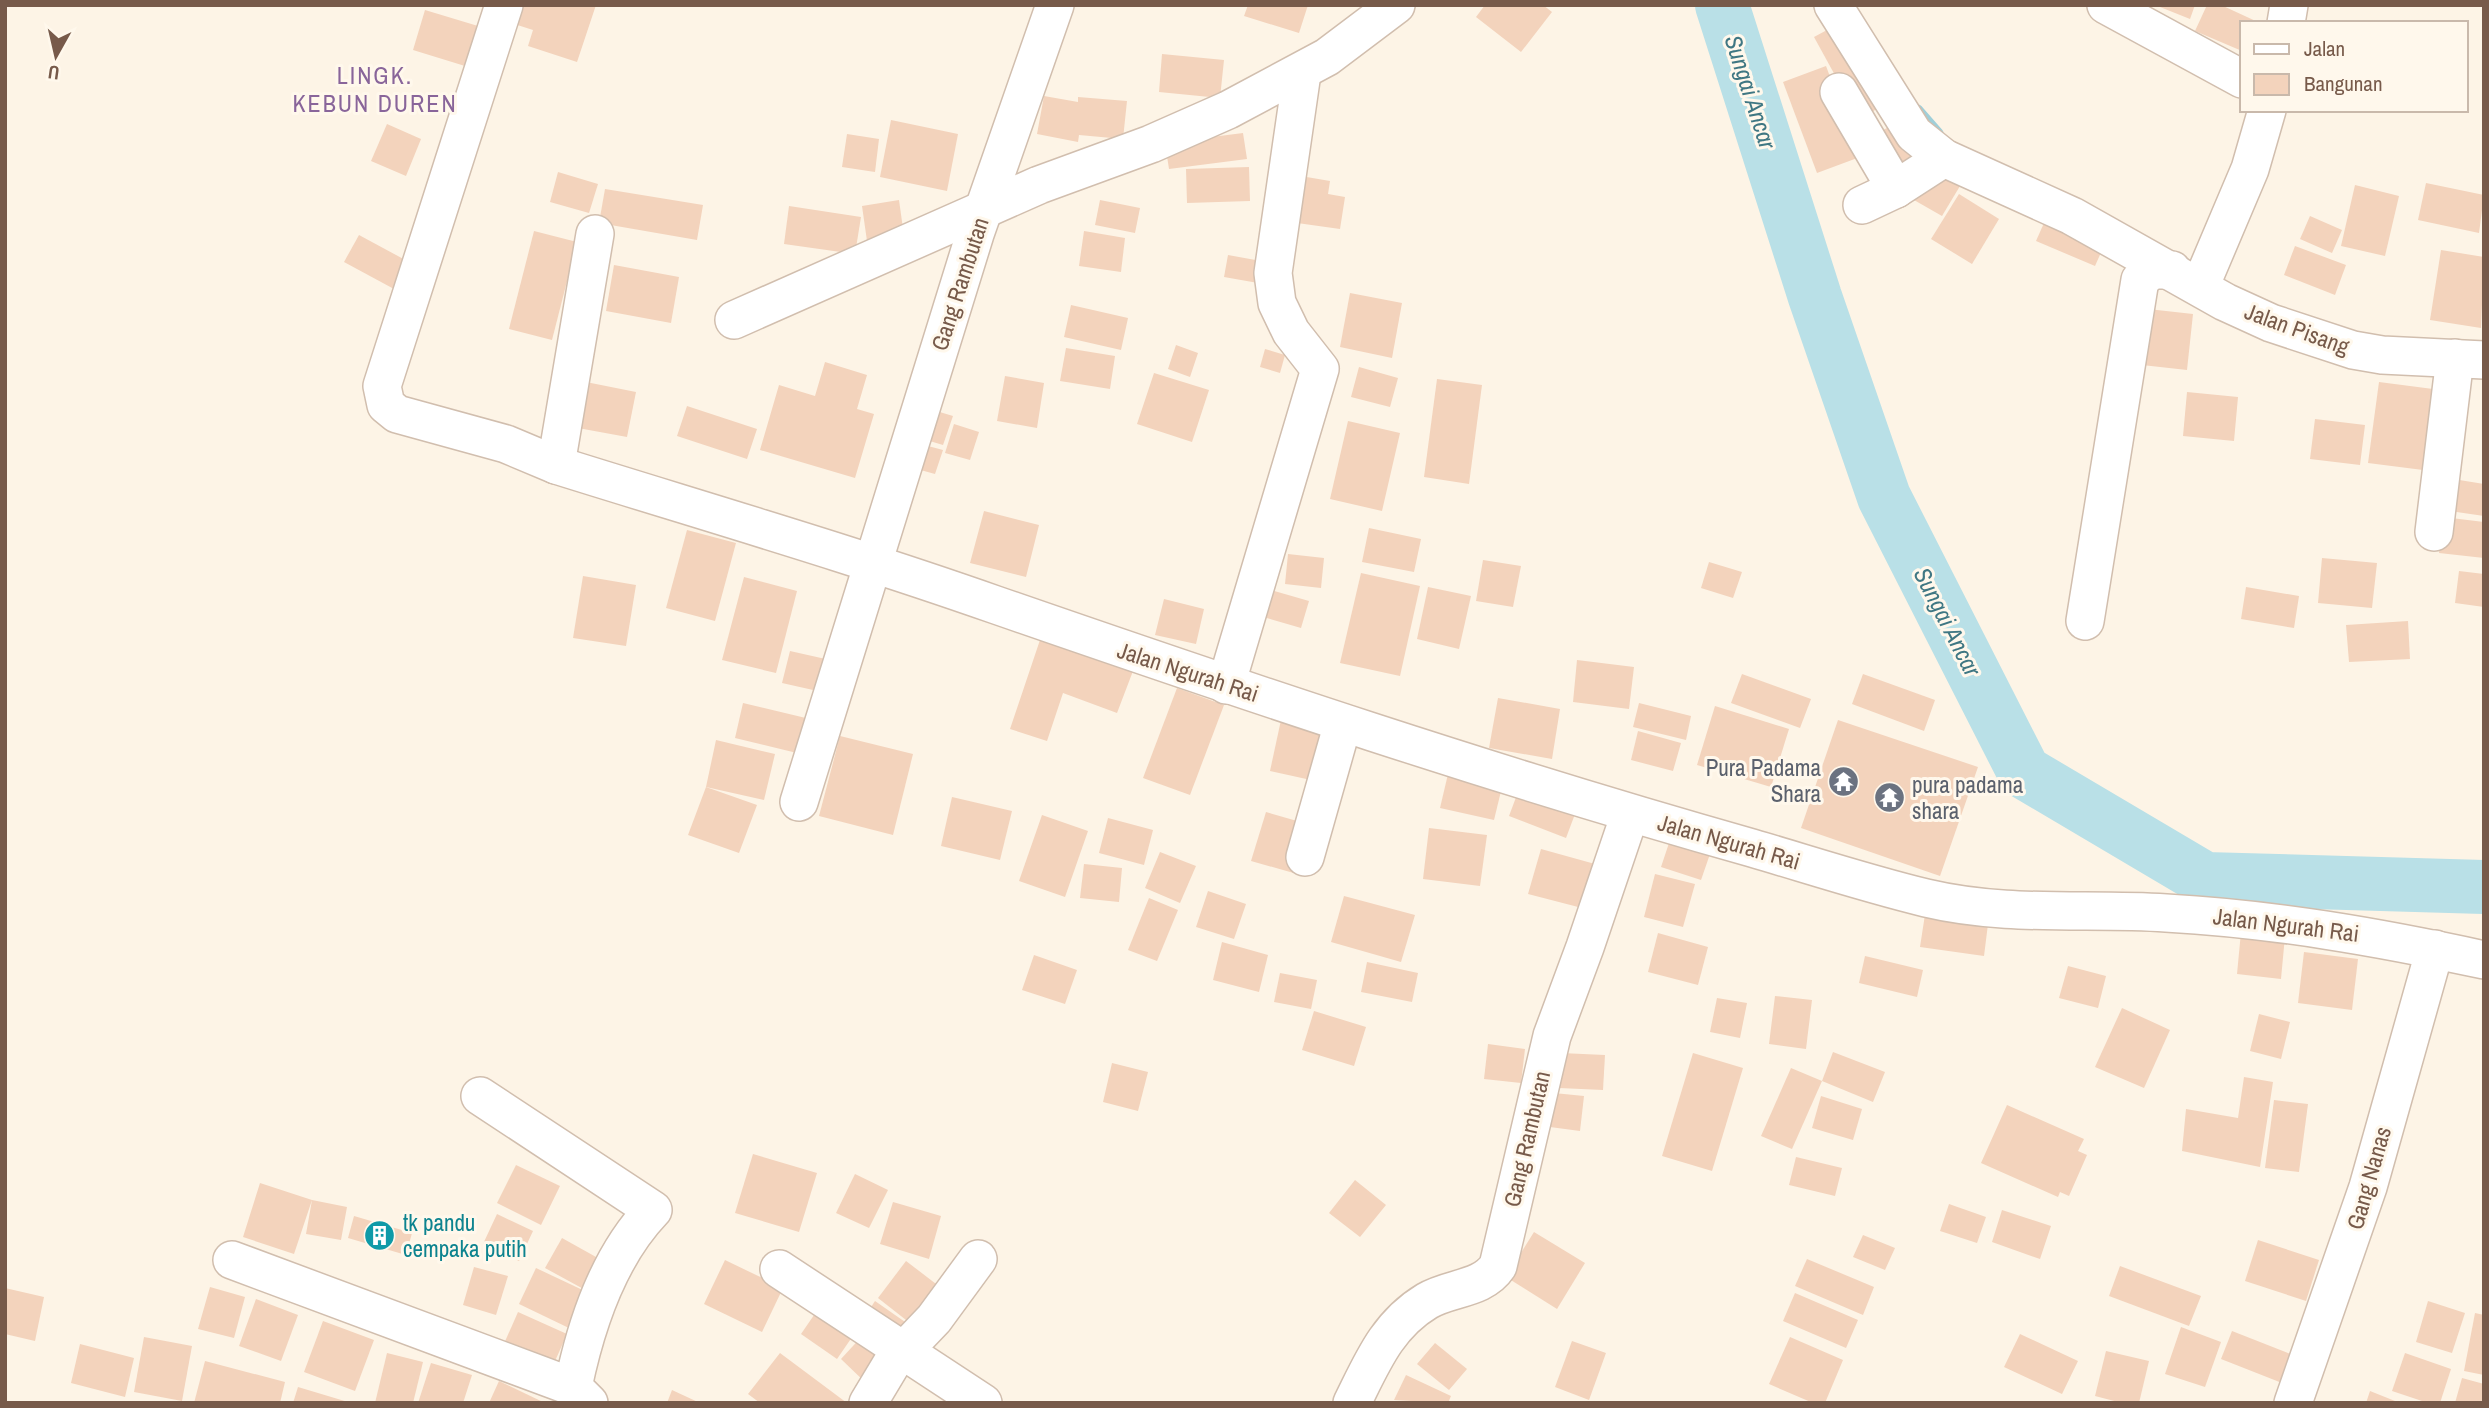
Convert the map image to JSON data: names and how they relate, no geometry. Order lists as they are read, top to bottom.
{
  "streets": {
    "street": [
      "Gang Rambutan",
      "Jalan Pisang",
      "Jalan Ngurah Rai",
      "Gang Nanas"
    ]
  },
  "crossings": [
    ["Gang Rambutan", "Jalan Ngurah Rai"],
    ["Jalan Ngurah Rai", "Gang Nanas"]
  ],
  "districts": ["LINGK. KEBUN DUREN"],
  "water": ["Sungai Ancar"],
  "places": {
    "temple": ["Pura Padama Shara", "pura padama shara"],
    "building": ["tk pandu cempaka putih"]
  },
  "legend": ["Jalan", "Bangunan"],
  "north": "bottom"
}
